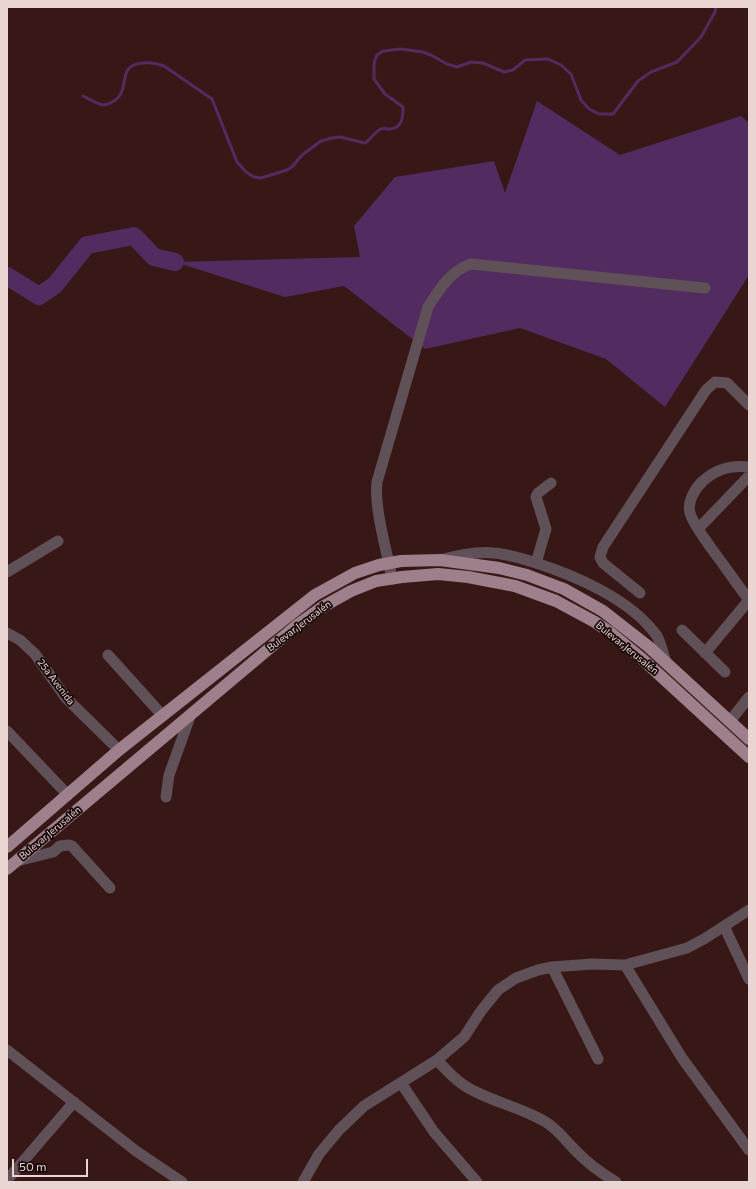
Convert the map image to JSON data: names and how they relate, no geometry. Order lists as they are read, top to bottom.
{
  "streets": {
    "main road": ["Bulevar Jerusalén"],
    "street": ["25a Avenida"]
  },
  "crossings": [
    ["Bulevar Jerusalén", "25a Avenida"]
  ],
  "scale_bar": "50 m"
}
